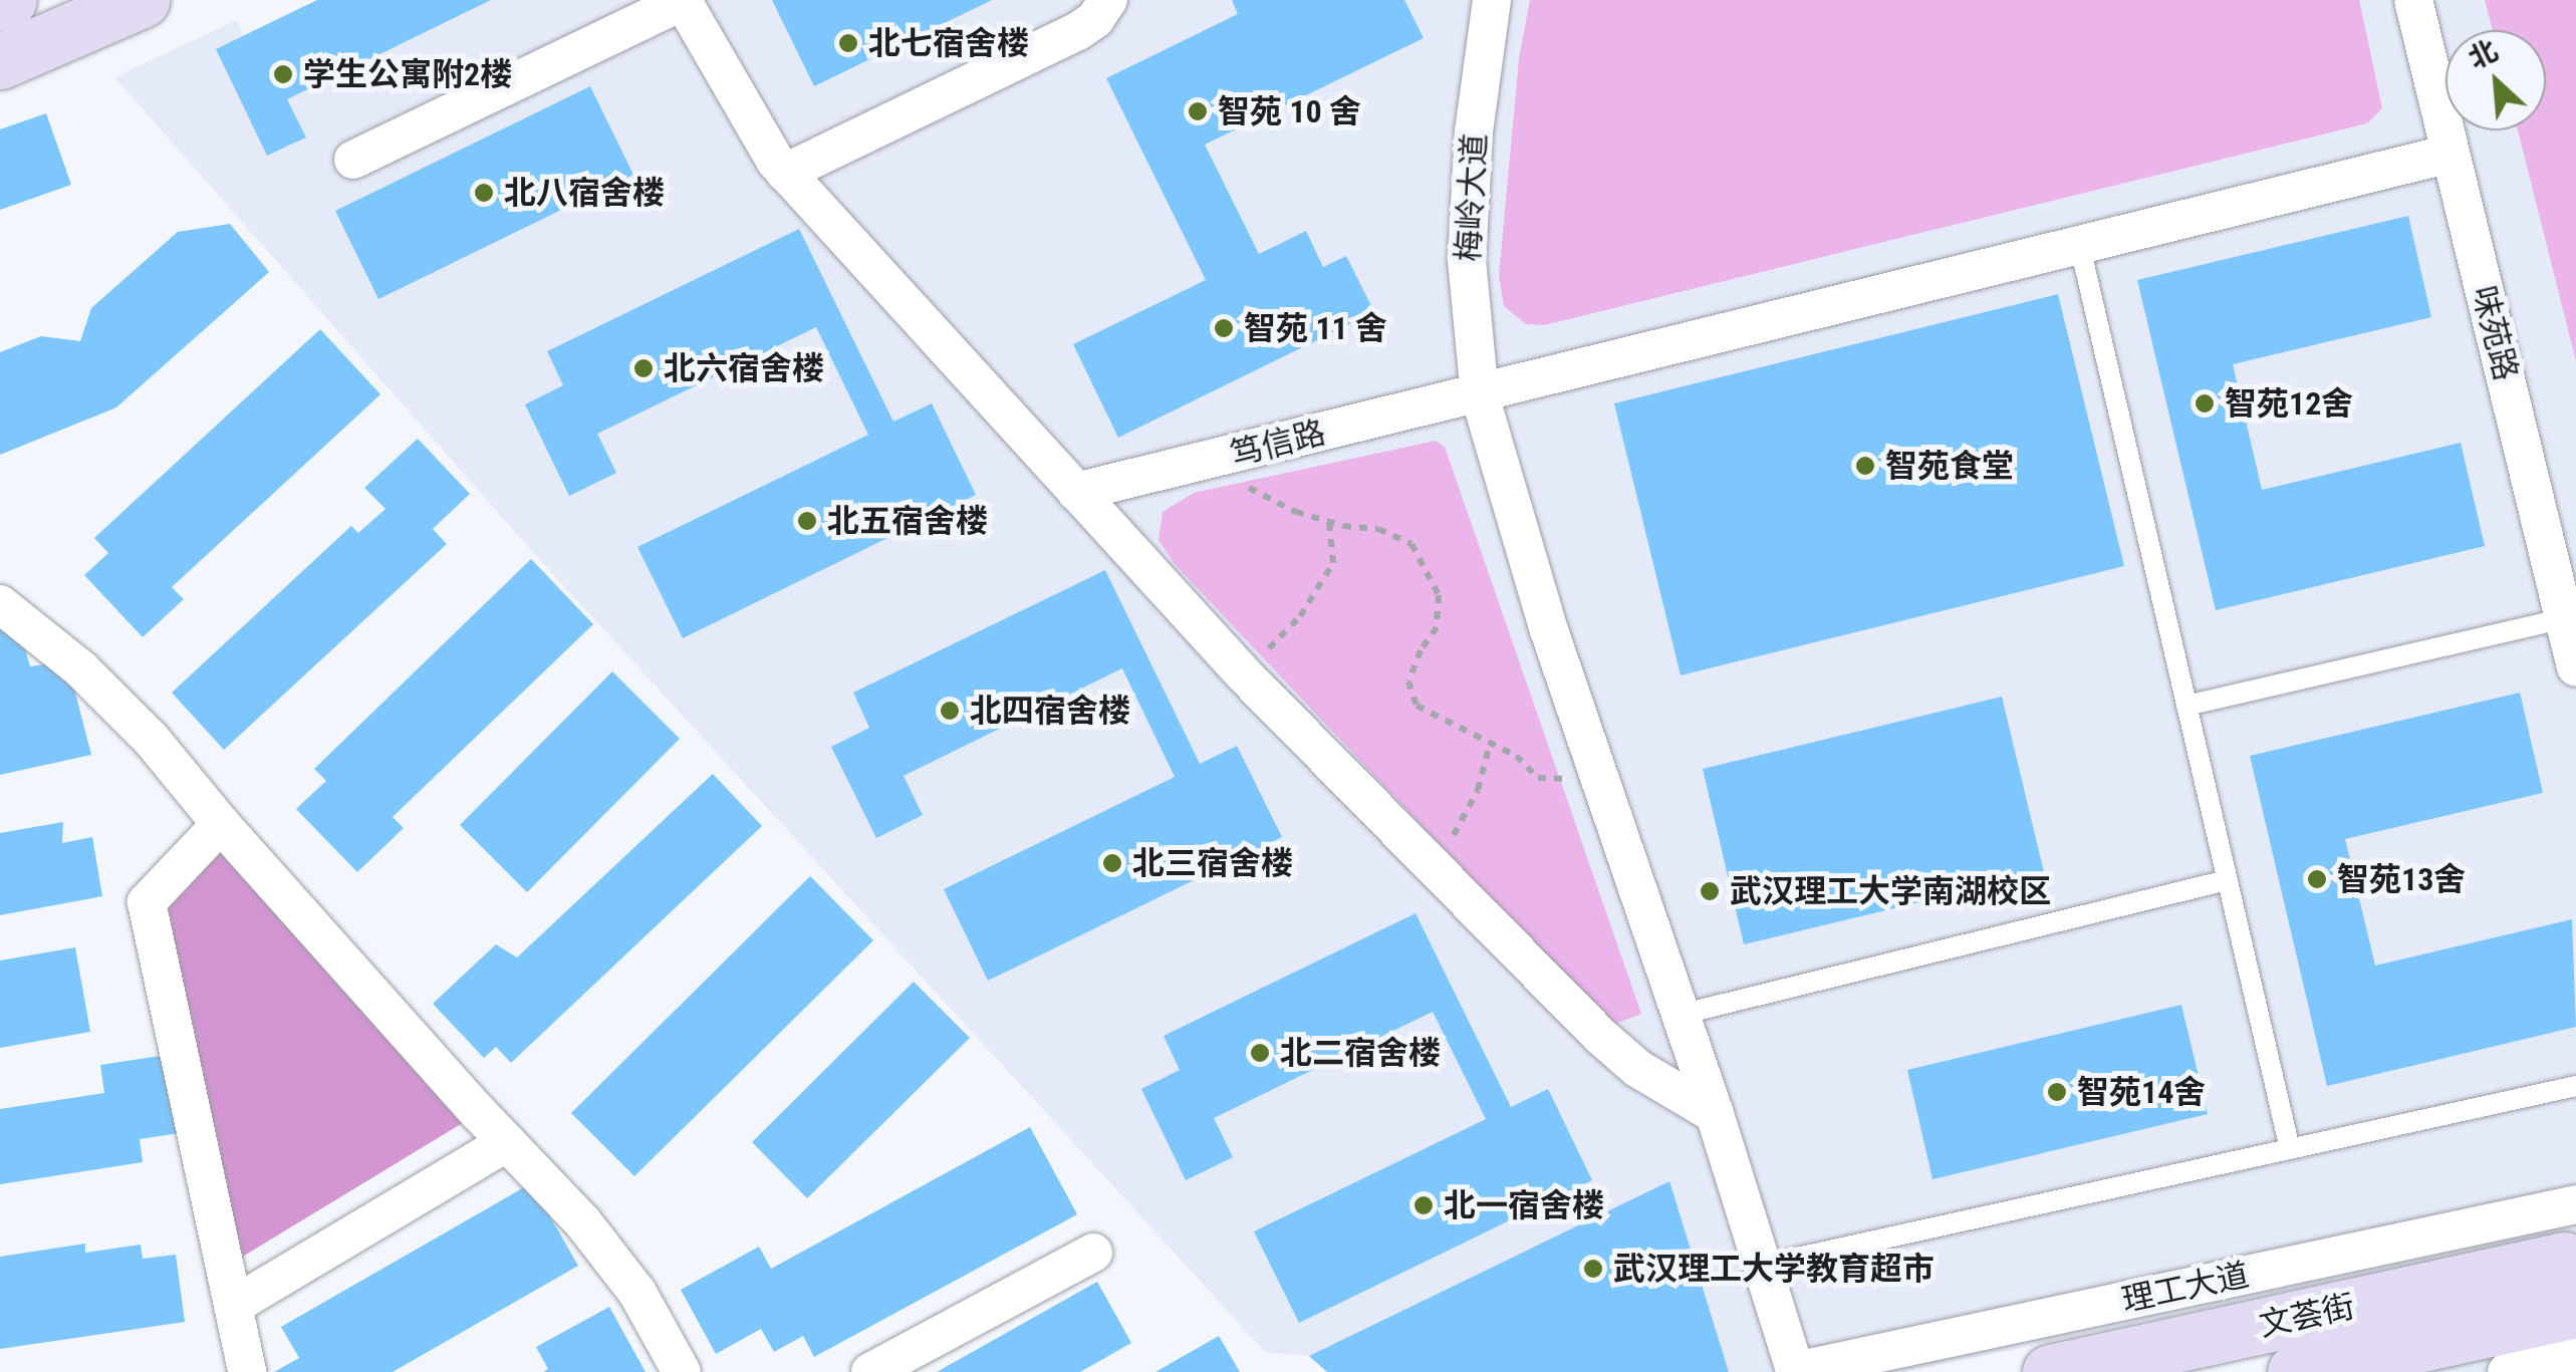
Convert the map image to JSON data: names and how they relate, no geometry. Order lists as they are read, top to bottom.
{
  "streets": {
    "main road": ["文荟街"],
    "street": [
      "梅岭大道",
      "味苑路",
      "笃信路",
      "理工大道"
    ]
  },
  "crossings": [
    ["梅岭大道", "笃信路"],
    ["梅岭大道", "理工大道"],
    ["味苑路", "笃信路"]
  ],
  "places": [
    "北七宿舍楼",
    "学生公寓附2楼",
    "智苑 10 舍",
    "北八宿舍楼",
    "智苑 11 舍",
    "北六宿舍楼",
    "智苑12舍",
    "智苑食堂",
    "北五宿舍楼",
    "北四宿舍楼",
    "北三宿舍楼",
    "智苑13舍",
    "武汉理工大学南湖校区",
    "北二宿舍楼",
    "智苑14舍",
    "北一宿舍楼",
    "武汉理工大学教育超市"
  ],
  "north": "top left"
}
